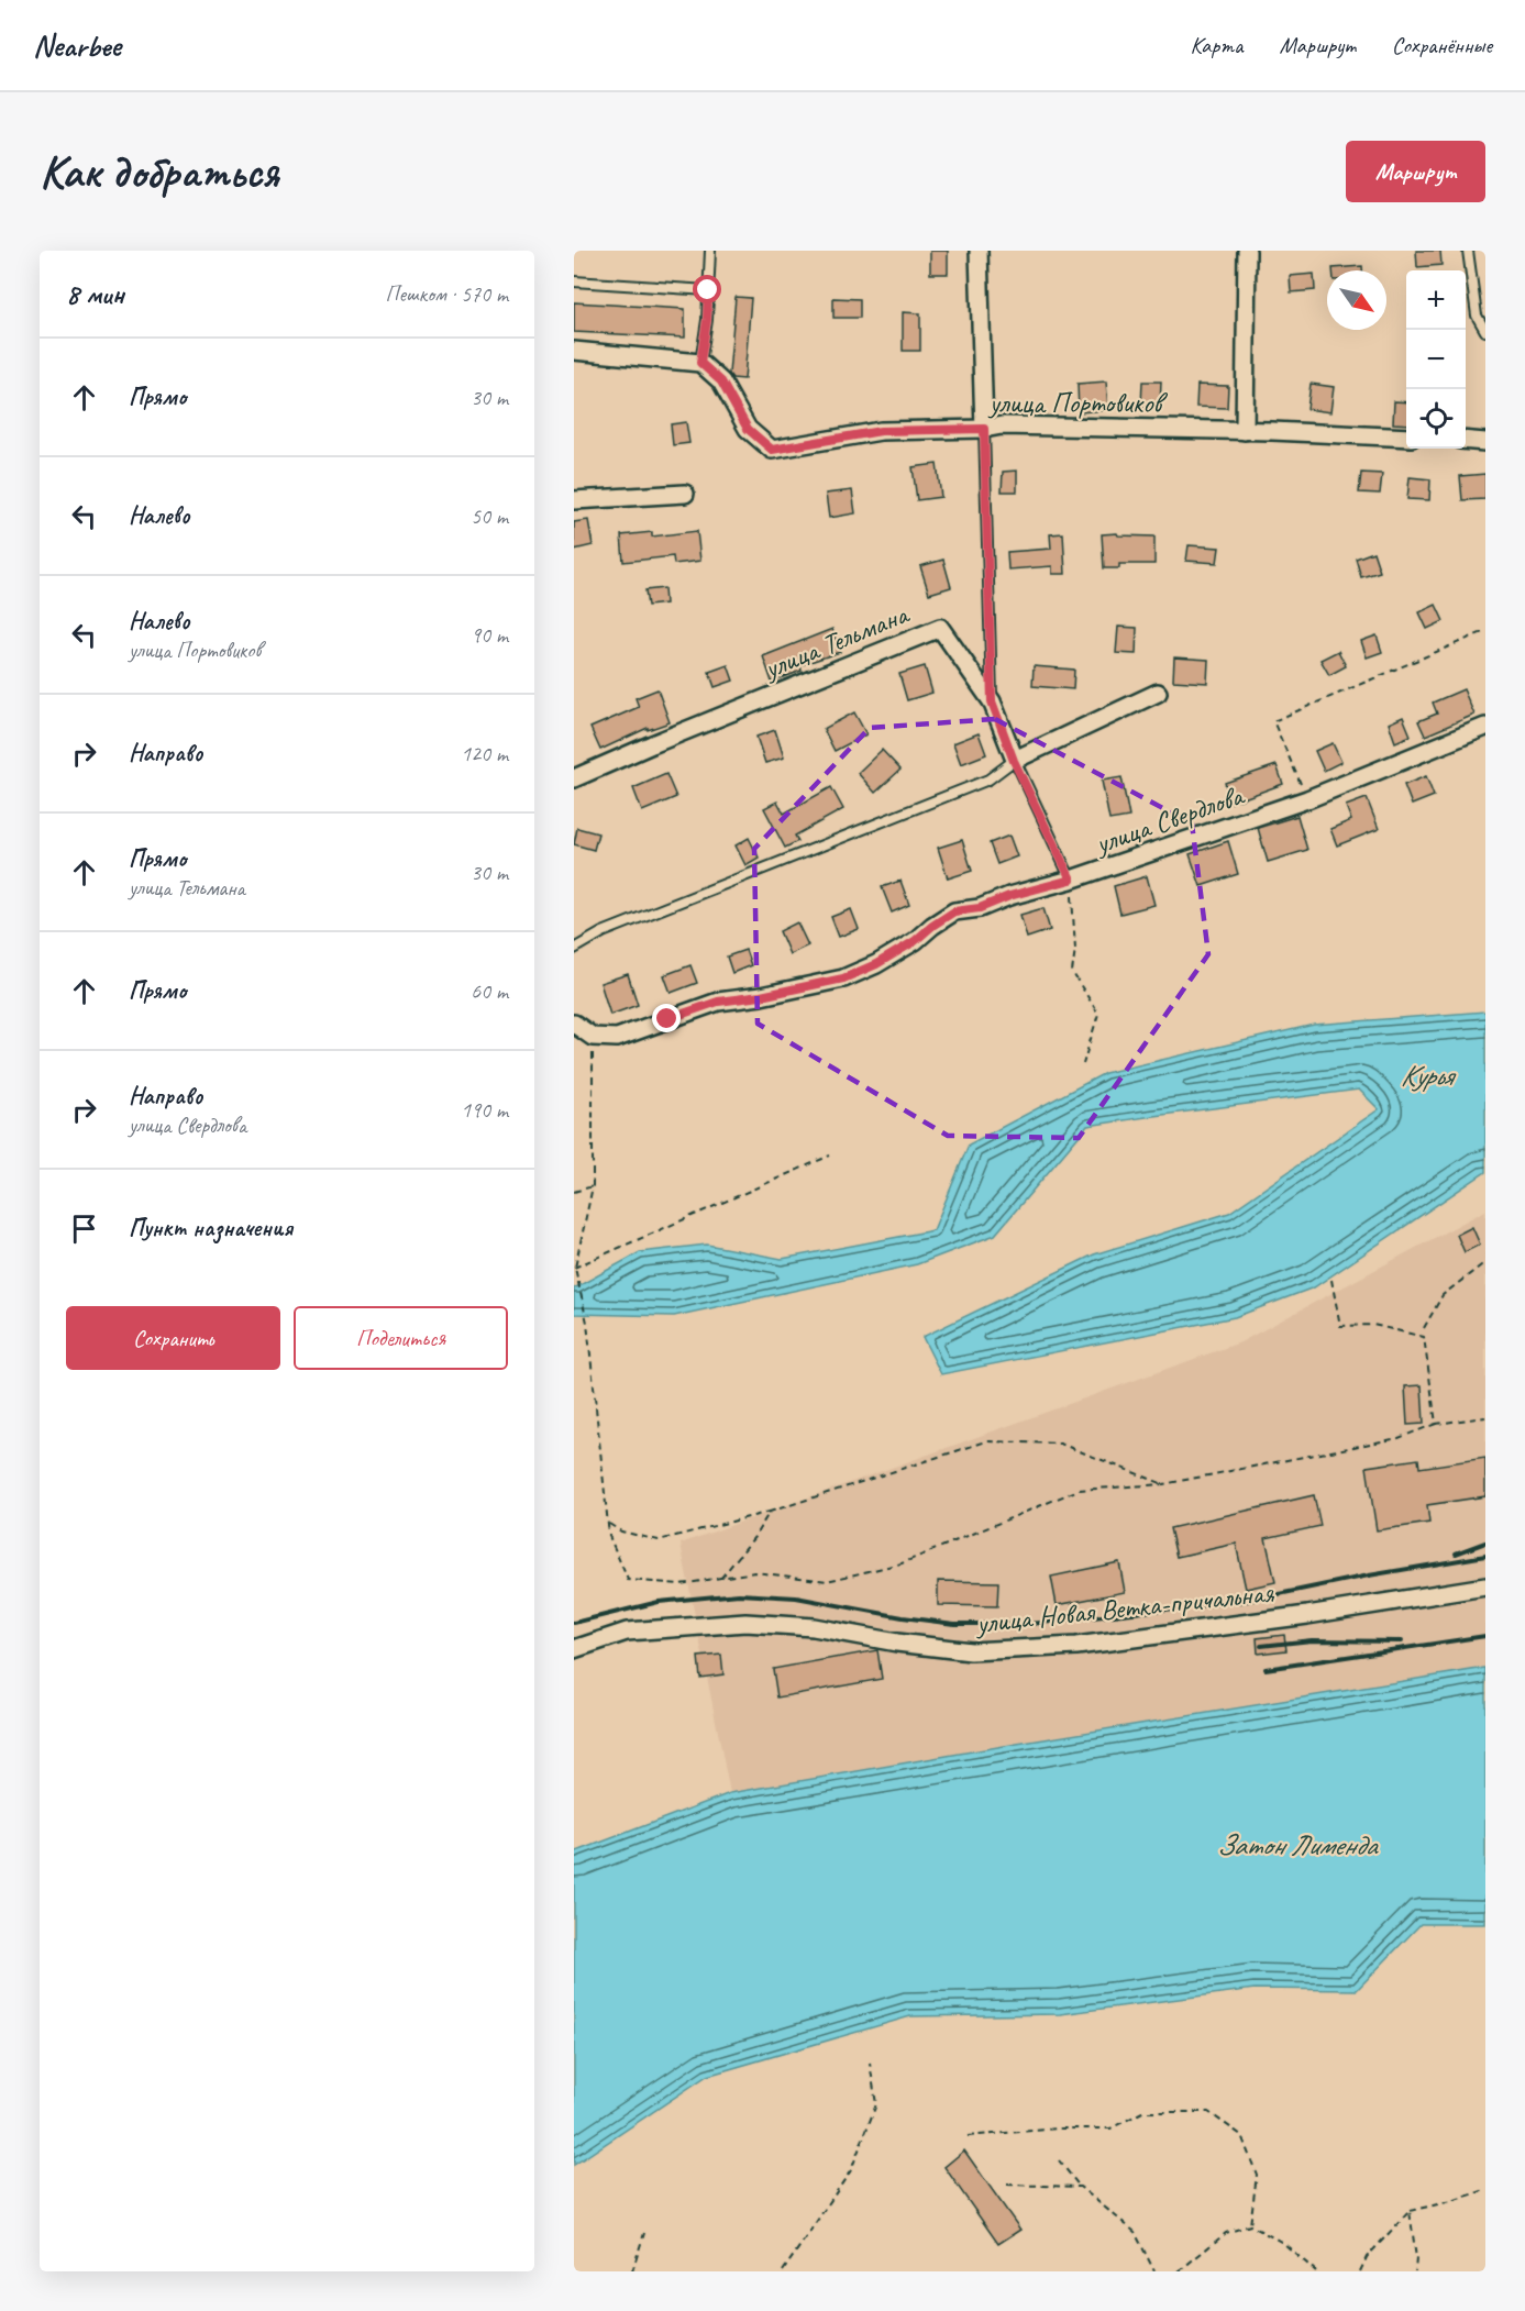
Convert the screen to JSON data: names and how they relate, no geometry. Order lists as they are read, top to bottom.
{
  "streets": {
    "street": [
      "улица Портовиков",
      "улица Тельмана",
      "улица Свердлова",
      "улица Новая Ветка-причальная"
    ]
  },
  "water": ["Курья", "Затон Лименда"],
  "north": "bottom right",
  "page": {
    "header": "Nearbee",
    "nav": ["Карта", "Маршрут", "Сохранённые"],
    "buttons": [
      "Маршрут",
      ["Сохранить", "Поделиться"]
    ],
    "title": "Как добраться",
    "heading": ["8 мин", "Пешком · 570 m"],
    "map_buttons": ["+", "−"],
    "list": [
      ["Прямо", "30 m"],
      ["Налево", "50 m"],
      ["Налево", "улица Портовиков", "90 m"],
      ["Направо", "120 m"],
      ["Прямо", "улица Тельмана", "30 m"],
      ["Прямо", "60 m"],
      ["Направо", "улица Свердлова", "190 m"],
      "Пункт назначения"
    ]
  }
}
